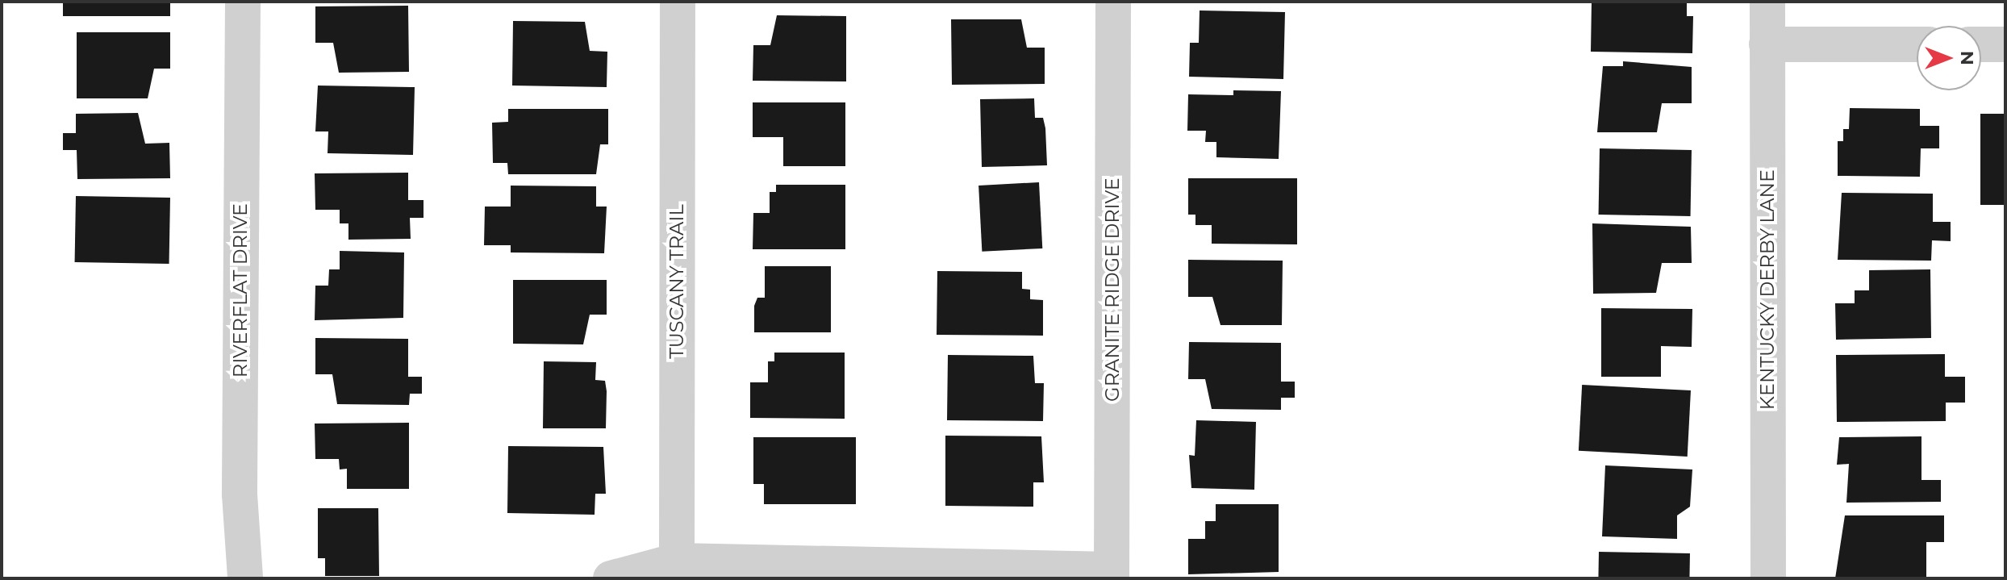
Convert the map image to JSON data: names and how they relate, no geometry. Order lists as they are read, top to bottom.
{
  "streets": {
    "street": [
      "TUSCANY TRAIL",
      "GRANITE RIDGE DRIVE",
      "KENTUCKY DERBY LANE",
      "RIVERFLAT DRIVE"
    ]
  },
  "north": "right"
}
